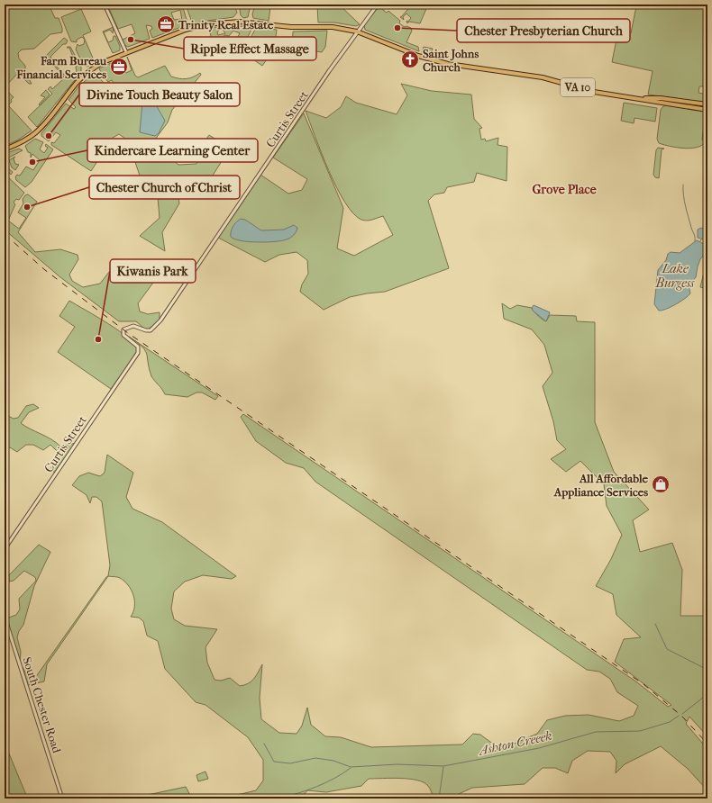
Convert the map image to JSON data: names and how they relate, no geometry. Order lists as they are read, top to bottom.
{
  "streets": {
    "main road": ["VA 10"],
    "street": ["Curtis Street", "South Chester Road"]
  },
  "crossings": [
    ["VA 10", "Curtis Street"]
  ],
  "districts": ["Grove Place"],
  "water": ["Lake Burgess", "Ashton Creeek"],
  "places": {
    "office": ["Trinity Real Estate", "Farm Bureau Financial Services"],
    "other": [
      "Chester Presbyterian Church",
      "Ripple Effect Massage",
      "Divine Touch Beauty Salon",
      "Kindercare Learning Center",
      "Chester Church of Christ",
      "Kiwanis Park"
    ],
    "church": ["Saint Johns Church"],
    "shop": ["All Affordable Appliance Services"]
  }
}
